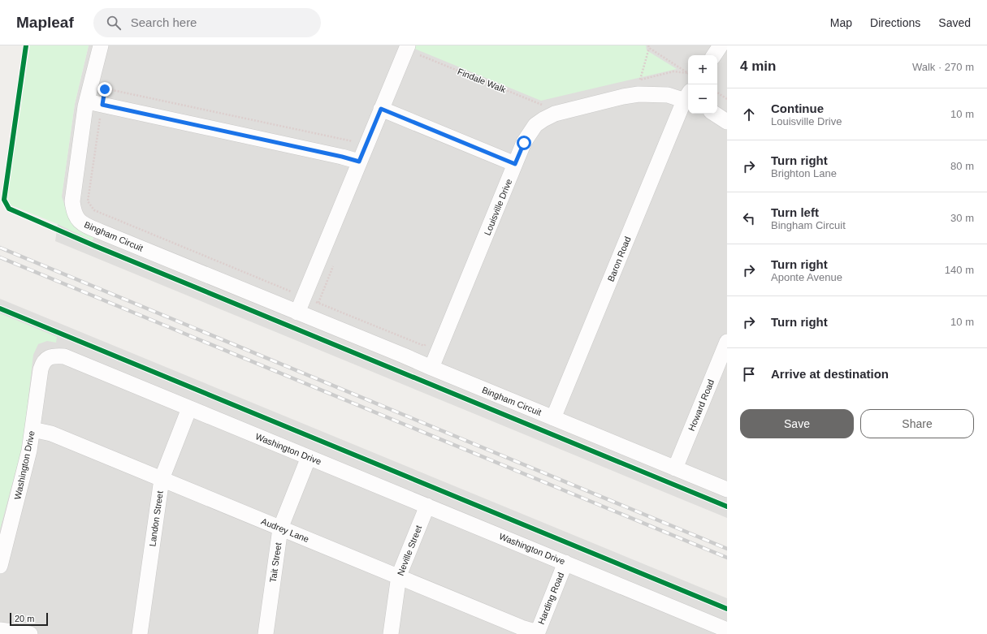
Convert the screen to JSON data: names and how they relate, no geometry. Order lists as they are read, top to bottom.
{
  "streets": {
    "street": [
      "Louisville Drive",
      "Bingham Circuit",
      "Baron Road",
      "Howard Road",
      "Washington Drive",
      "Landon Street",
      "Audrey Lane",
      "Neville Street",
      "Tait Street",
      "Harding Road"
    ],
    "path": ["Findale Walk"]
  },
  "crossings": [
    ["Louisville Drive", "Bingham Circuit"],
    ["Louisville Drive", "Baron Road"],
    ["Bingham Circuit", "Baron Road"],
    ["Bingham Circuit", "Howard Road"],
    ["Washington Drive", "Landon Street"],
    ["Washington Drive", "Audrey Lane"],
    ["Washington Drive", "Neville Street"],
    ["Washington Drive", "Tait Street"],
    ["Washington Drive", "Harding Road"],
    ["Landon Street", "Audrey Lane"],
    ["Audrey Lane", "Neville Street"],
    ["Audrey Lane", "Tait Street"],
    ["Audrey Lane", "Harding Road"]
  ],
  "scale_bar": "20 m",
  "page": {
    "header": "Mapleaf",
    "search": "Search here",
    "nav": ["Map", "Directions", "Saved"],
    "heading": ["4 min", "Walk · 270 m"],
    "map_buttons": ["+", "−"],
    "list": [
      ["Continue", "Louisville Drive", "10 m"],
      ["Turn right", "Brighton Lane", "80 m"],
      ["Turn left", "Bingham Circuit", "30 m"],
      ["Turn right", "Aponte Avenue", "140 m"],
      ["Turn right", "10 m"],
      "Arrive at destination"
    ],
    "buttons": ["Save", "Share"],
    "scale": "20 m"
  }
}
